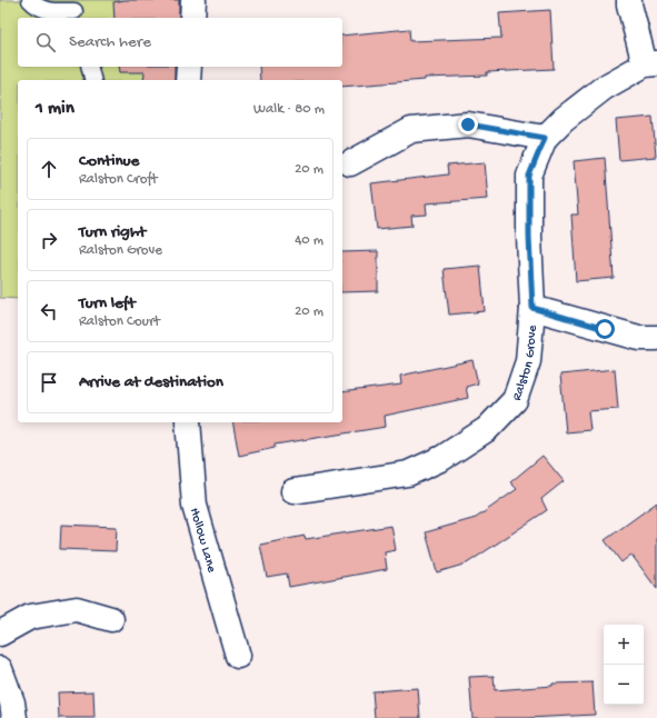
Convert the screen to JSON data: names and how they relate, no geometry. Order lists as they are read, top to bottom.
{
  "streets": {
    "street": ["Ralston Grove", "Hollow Lane"]
  },
  "page": {
    "search": "Search here",
    "heading": ["1 min", "Walk · 80 m"],
    "list": [
      ["Continue", "Ralston Croft", "20 m"],
      ["Turn right", "Ralston Grove", "40 m"],
      ["Turn left", "Ralston Court", "20 m"],
      "Arrive at destination"
    ],
    "map_buttons": ["+", "−"]
  }
}
